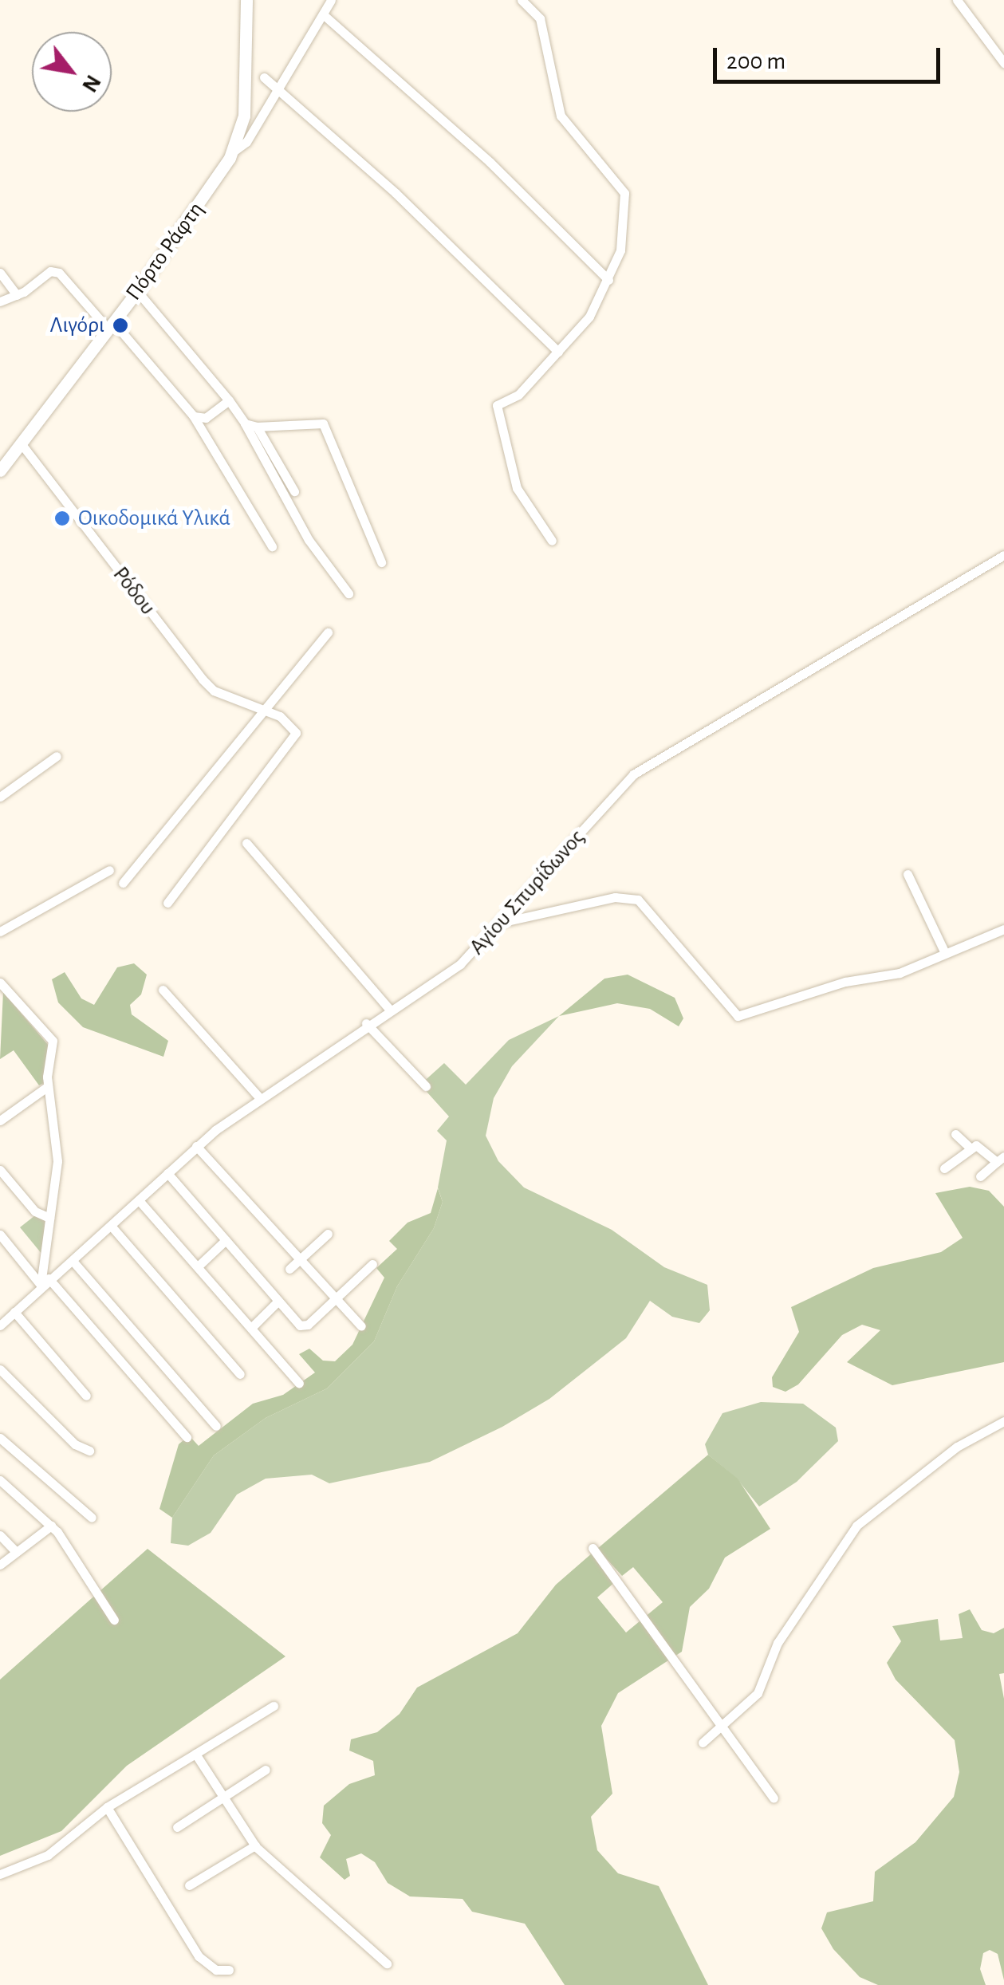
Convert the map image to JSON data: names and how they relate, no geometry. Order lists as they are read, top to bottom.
{
  "streets": {
    "main road": ["Πόρτο Ράφτη"],
    "street": ["Ρόδου", "Αγίου Σπυρίδωνος"]
  },
  "crossings": [
    ["Πόρτο Ράφτη", "Ρόδου"]
  ],
  "places": ["Λιγόρι", "Οικοδομικά Υλικά"],
  "scale_bar": "200 m",
  "north": "bottom right"
}
